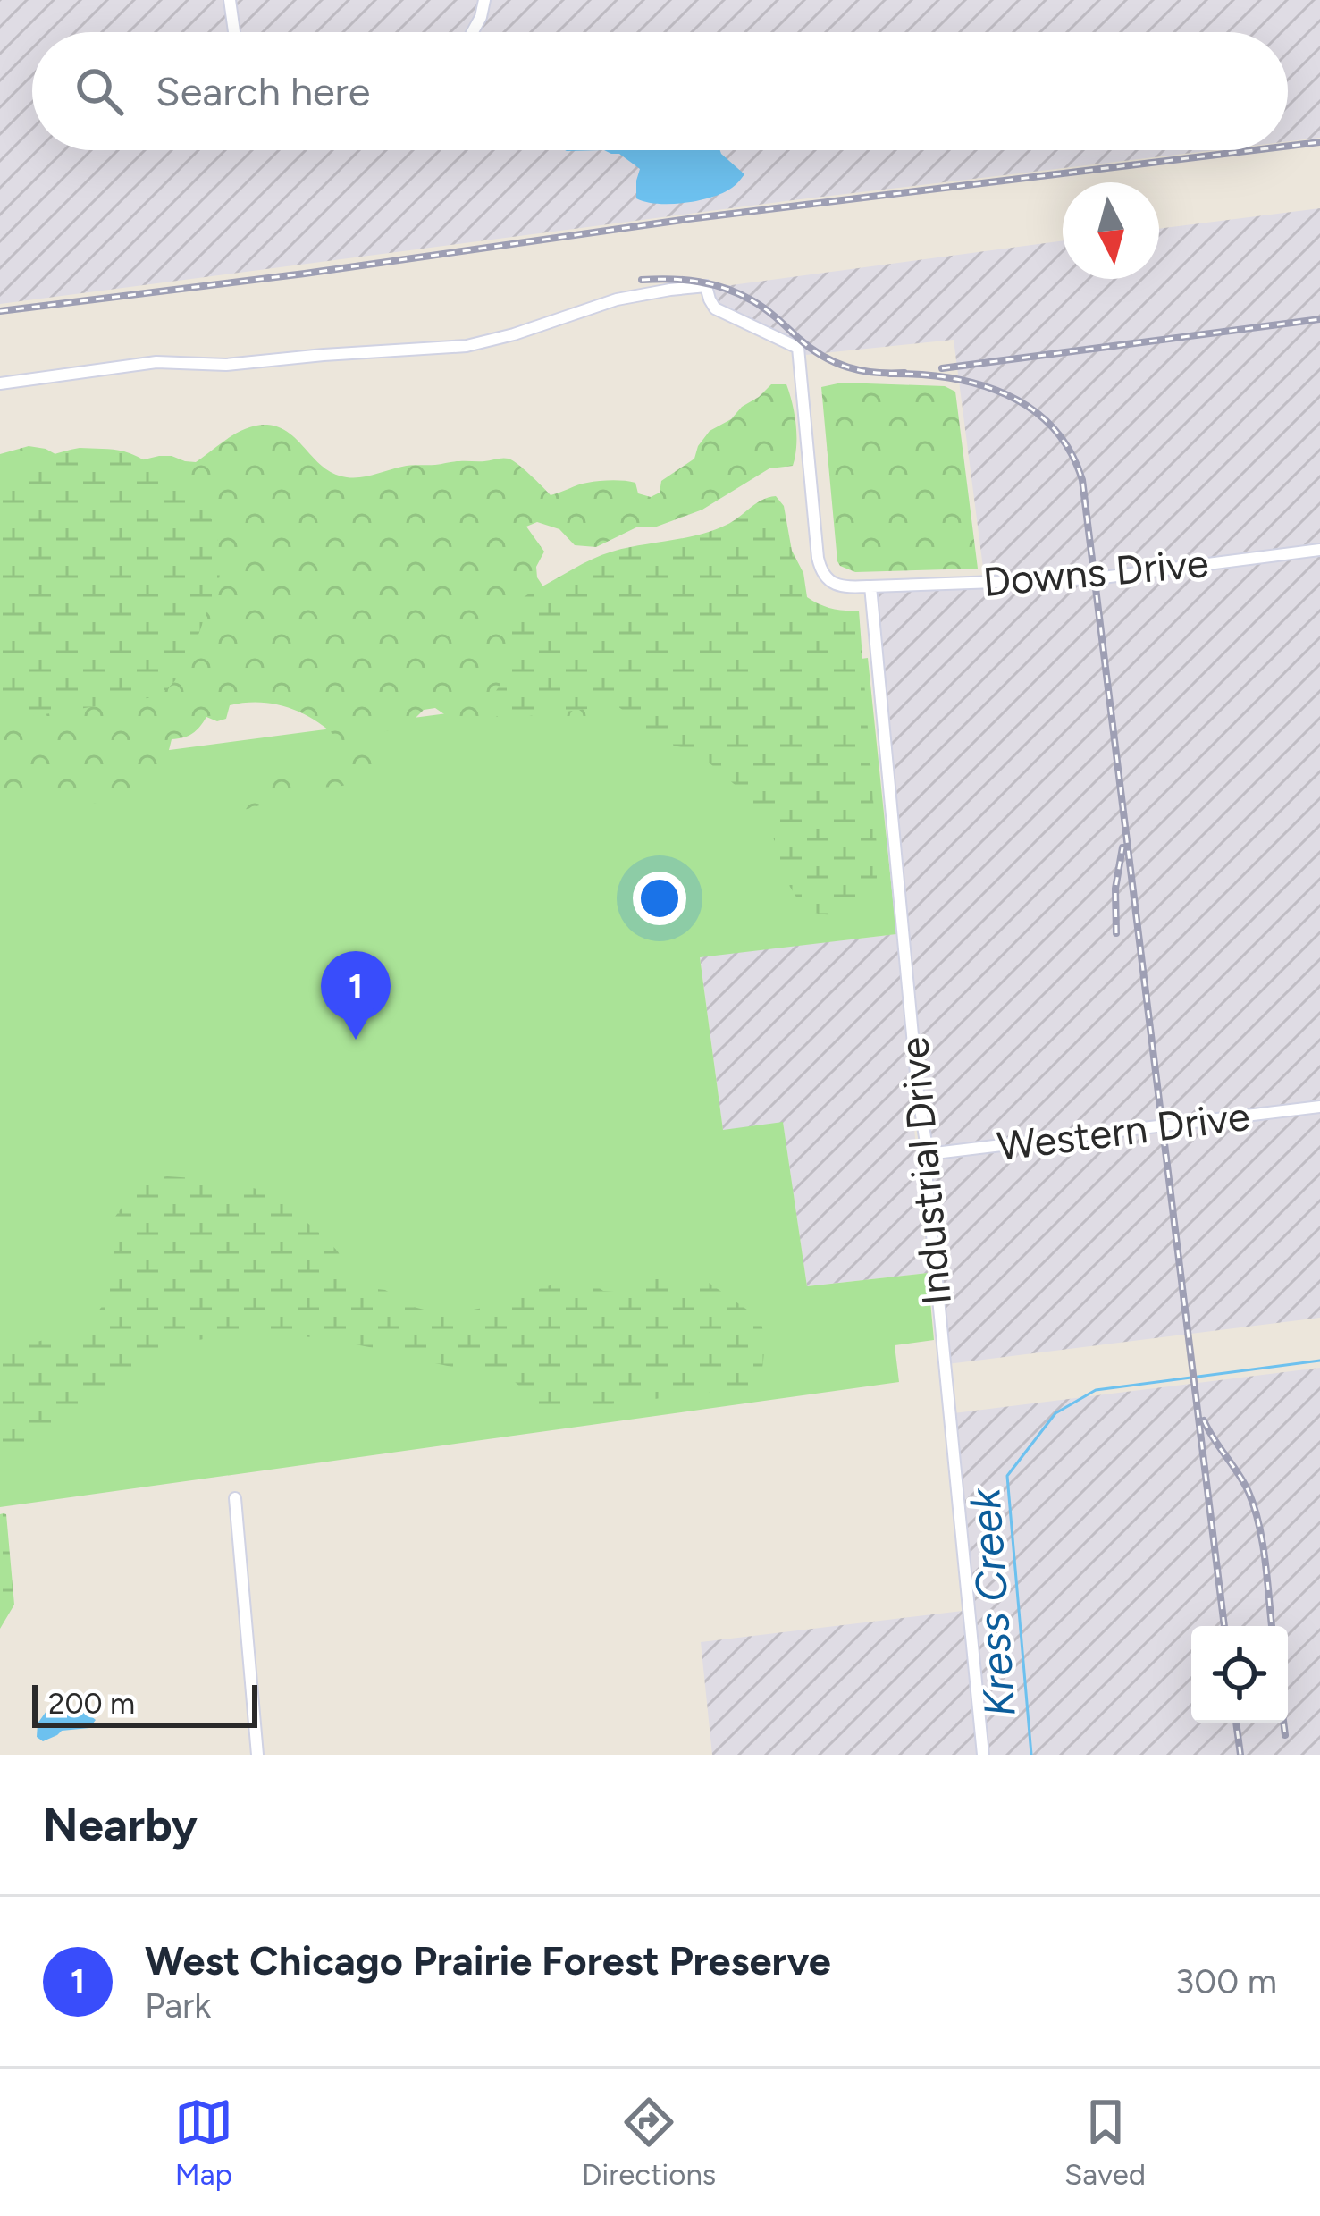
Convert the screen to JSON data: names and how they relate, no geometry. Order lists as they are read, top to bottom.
{
  "streets": {
    "street": ["Downs Drive", "Western Drive", "Industrial Drive"]
  },
  "crossings": [
    ["Downs Drive", "Industrial Drive"],
    ["Western Drive", "Industrial Drive"]
  ],
  "water": ["Kress Creek"],
  "scale_bar": "200 m",
  "north": "bottom",
  "page": {
    "search": "Search here",
    "pins": "1",
    "scale": "200 m",
    "heading": "Nearby",
    "list": [
      {
        "mark": "1",
        "name": "West Chicago Prairie Forest Preserve",
        "note": "Park",
        "value": "300 m"
      }
    ],
    "nav": ["Map", "Directions", "Saved"]
  }
}
